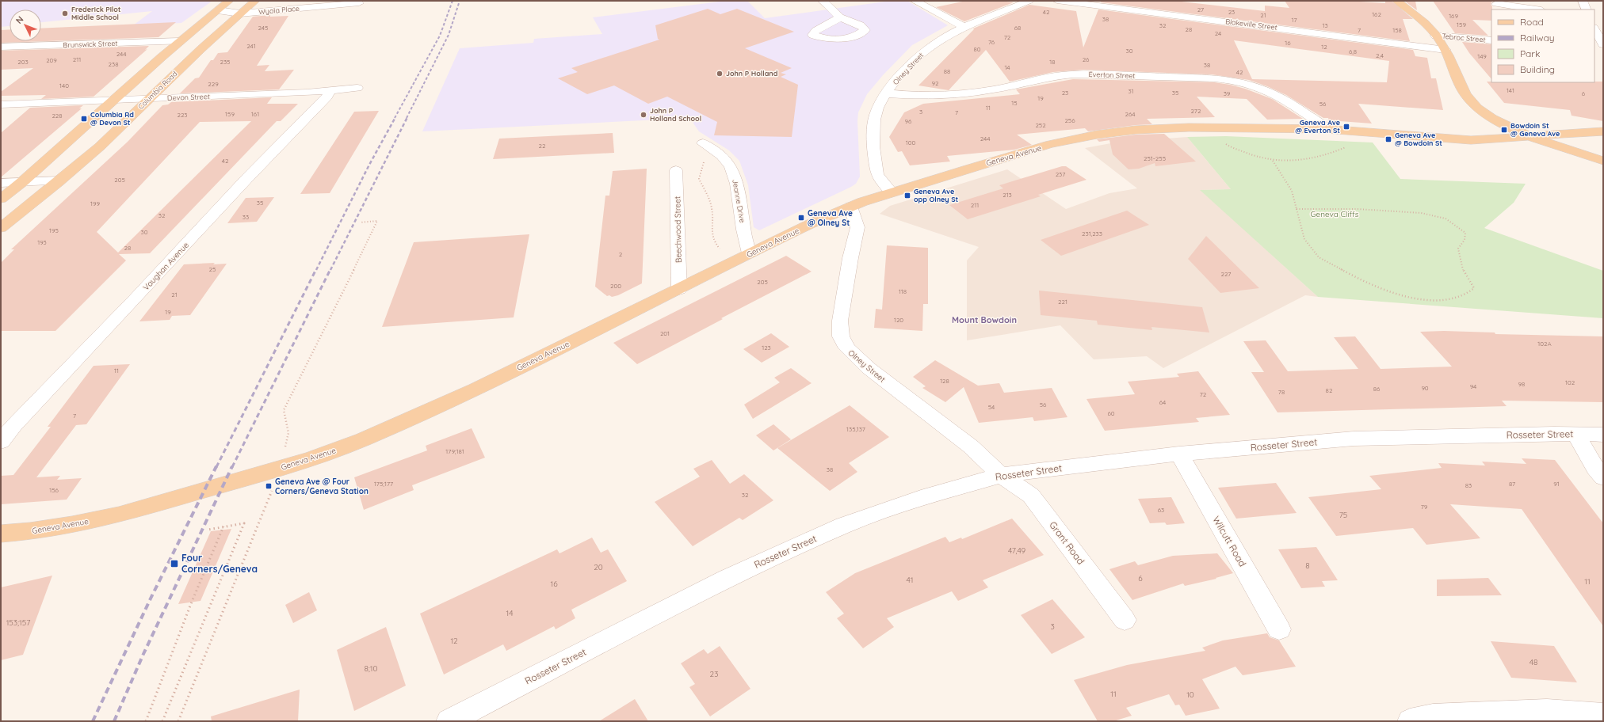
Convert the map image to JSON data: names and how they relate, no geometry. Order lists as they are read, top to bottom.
{
  "streets": {
    "main road": ["Columbia Road", "Geneva Avenue"],
    "street": [
      "Wyola Place",
      "Blakeville Street",
      "Tebroc Street",
      "Brunswick Street",
      "Olney Street",
      "Everton Street",
      "Devon Street",
      "Jeanne Drive",
      "Beechwood Street",
      "Vaughan Avenue",
      "Rosseter Street",
      "Wilcutt Road",
      "Grant Road"
    ]
  },
  "crossings": [
    ["Wyola Place", "Columbia Road"],
    ["Olney Street", "Everton Street"],
    ["Olney Street", "Geneva Avenue"],
    ["Olney Street", "Rosseter Street"],
    ["Olney Street", "Grant Road"],
    ["Everton Street", "Geneva Avenue"],
    ["Columbia Road", "Devon Street"],
    ["Devon Street", "Vaughan Avenue"],
    ["Geneva Avenue", "Jeanne Drive"],
    ["Geneva Avenue", "Beechwood Street"],
    ["Rosseter Street", "Wilcutt Road"],
    ["Rosseter Street", "Grant Road"]
  ],
  "districts": ["Mount Bowdoin"],
  "parks": ["Geneva Cliffs"],
  "places": {
    "other": ["Frederick Pilot Middle School", "John P Holland", "John P Holland School"],
    "transit": [
      "Columbia Rd @ Devon St",
      "Geneva Ave @ Everton St",
      "Bowdoin St @ Geneva Ave",
      "Geneva Ave @ Bowdoin St",
      "Geneva Ave opp Olney St",
      "Geneva Ave @ Olney St",
      "Geneva Ave @ Four Corners/Geneva Station",
      "Four Corners/Geneva"
    ]
  },
  "house_numbers": [
    "27",
    "42",
    "23",
    "162",
    "21",
    "169",
    "38",
    "17",
    "159",
    "32",
    "13",
    "245",
    "68",
    "28",
    "7",
    "158",
    "24",
    "72",
    "76",
    "16",
    "241",
    "12",
    "80",
    "30",
    "6,8",
    "244",
    "2,4",
    "149",
    "211",
    "26",
    "209",
    "203",
    "235",
    "18",
    "238",
    "38",
    "14",
    "88",
    "42",
    "92",
    "229",
    "140",
    "141",
    "31",
    "23",
    "35",
    "39",
    "6",
    "19",
    "15",
    "56",
    "11",
    "272",
    "3",
    "7",
    "159",
    "161",
    "264",
    "223",
    "228",
    "256",
    "96",
    "252",
    "244",
    "100",
    "22",
    "251-255",
    "42",
    "237",
    "205",
    "213",
    "35",
    "199",
    "211",
    "32",
    "33",
    "195",
    "30",
    "231,233",
    "193",
    "28",
    "2",
    "25",
    "227",
    "205",
    "200",
    "118",
    "21",
    "221",
    "19",
    "120",
    "201",
    "102A",
    "123",
    "11",
    "128",
    "102",
    "98",
    "94",
    "90",
    "86",
    "82",
    "78",
    "72",
    "64",
    "56",
    "54",
    "60",
    "7",
    "135,137",
    "179;181",
    "38",
    "175;177",
    "87",
    "91",
    "83",
    "156",
    "32",
    "79",
    "63",
    "75",
    "47,49",
    "8",
    "20",
    "6",
    "41",
    "11",
    "16",
    "14",
    "153;157",
    "3",
    "12",
    "48",
    "8;10",
    "23",
    "11",
    "10"
  ],
  "legend": [
    "Road",
    "Railway",
    "Park",
    "Building"
  ],
  "north": "top left"
}
